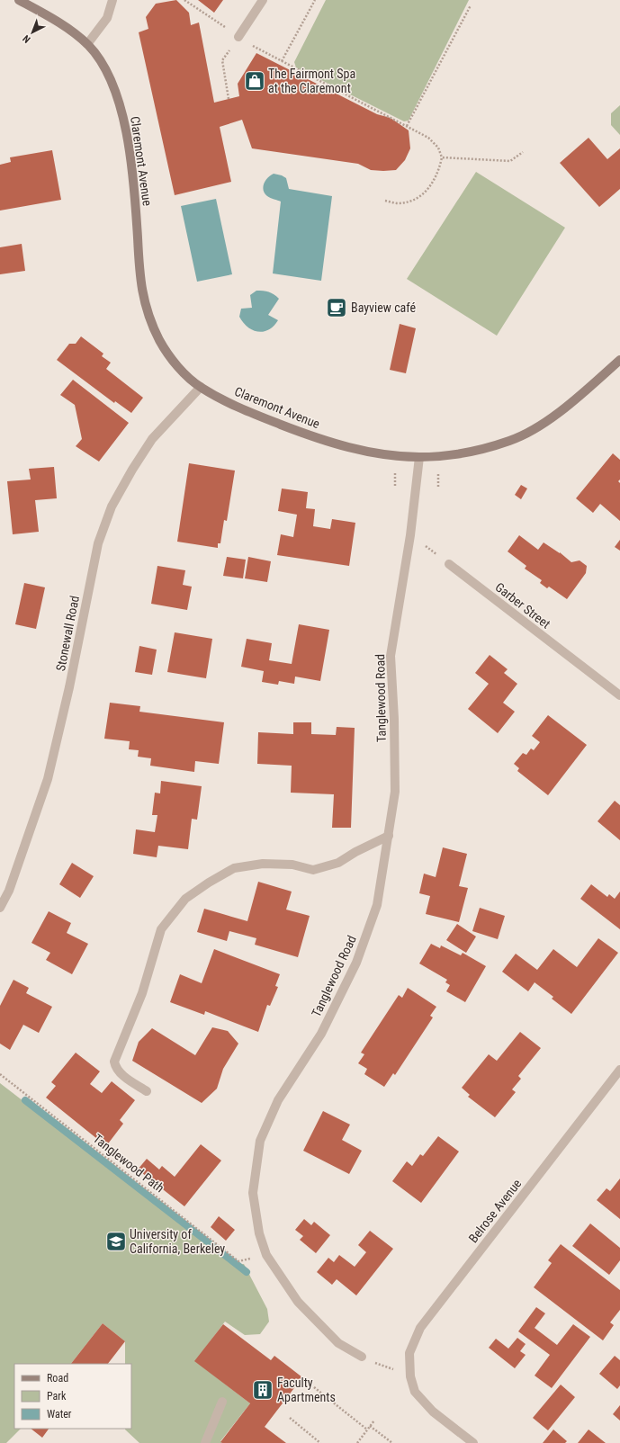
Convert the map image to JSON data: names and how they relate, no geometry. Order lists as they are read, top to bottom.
{
  "streets": {
    "main road": ["Claremont Avenue"],
    "street": [
      "Garber Street",
      "Stonewall Road",
      "Tanglewood Road",
      "Belrose Avenue"
    ],
    "path": ["Tanglewood Path"]
  },
  "crossings": [
    ["Claremont Avenue", "Stonewall Road"],
    ["Claremont Avenue", "Tanglewood Road"]
  ],
  "places": {
    "shop": ["The Fairmont Spa at the Claremont"],
    "cafe": ["Bayview café"],
    "school or university": ["University of California, Berkeley"],
    "building": ["Faculty Apartments"]
  },
  "legend": ["Road", "Park", "Water"],
  "north": "bottom left"
}
